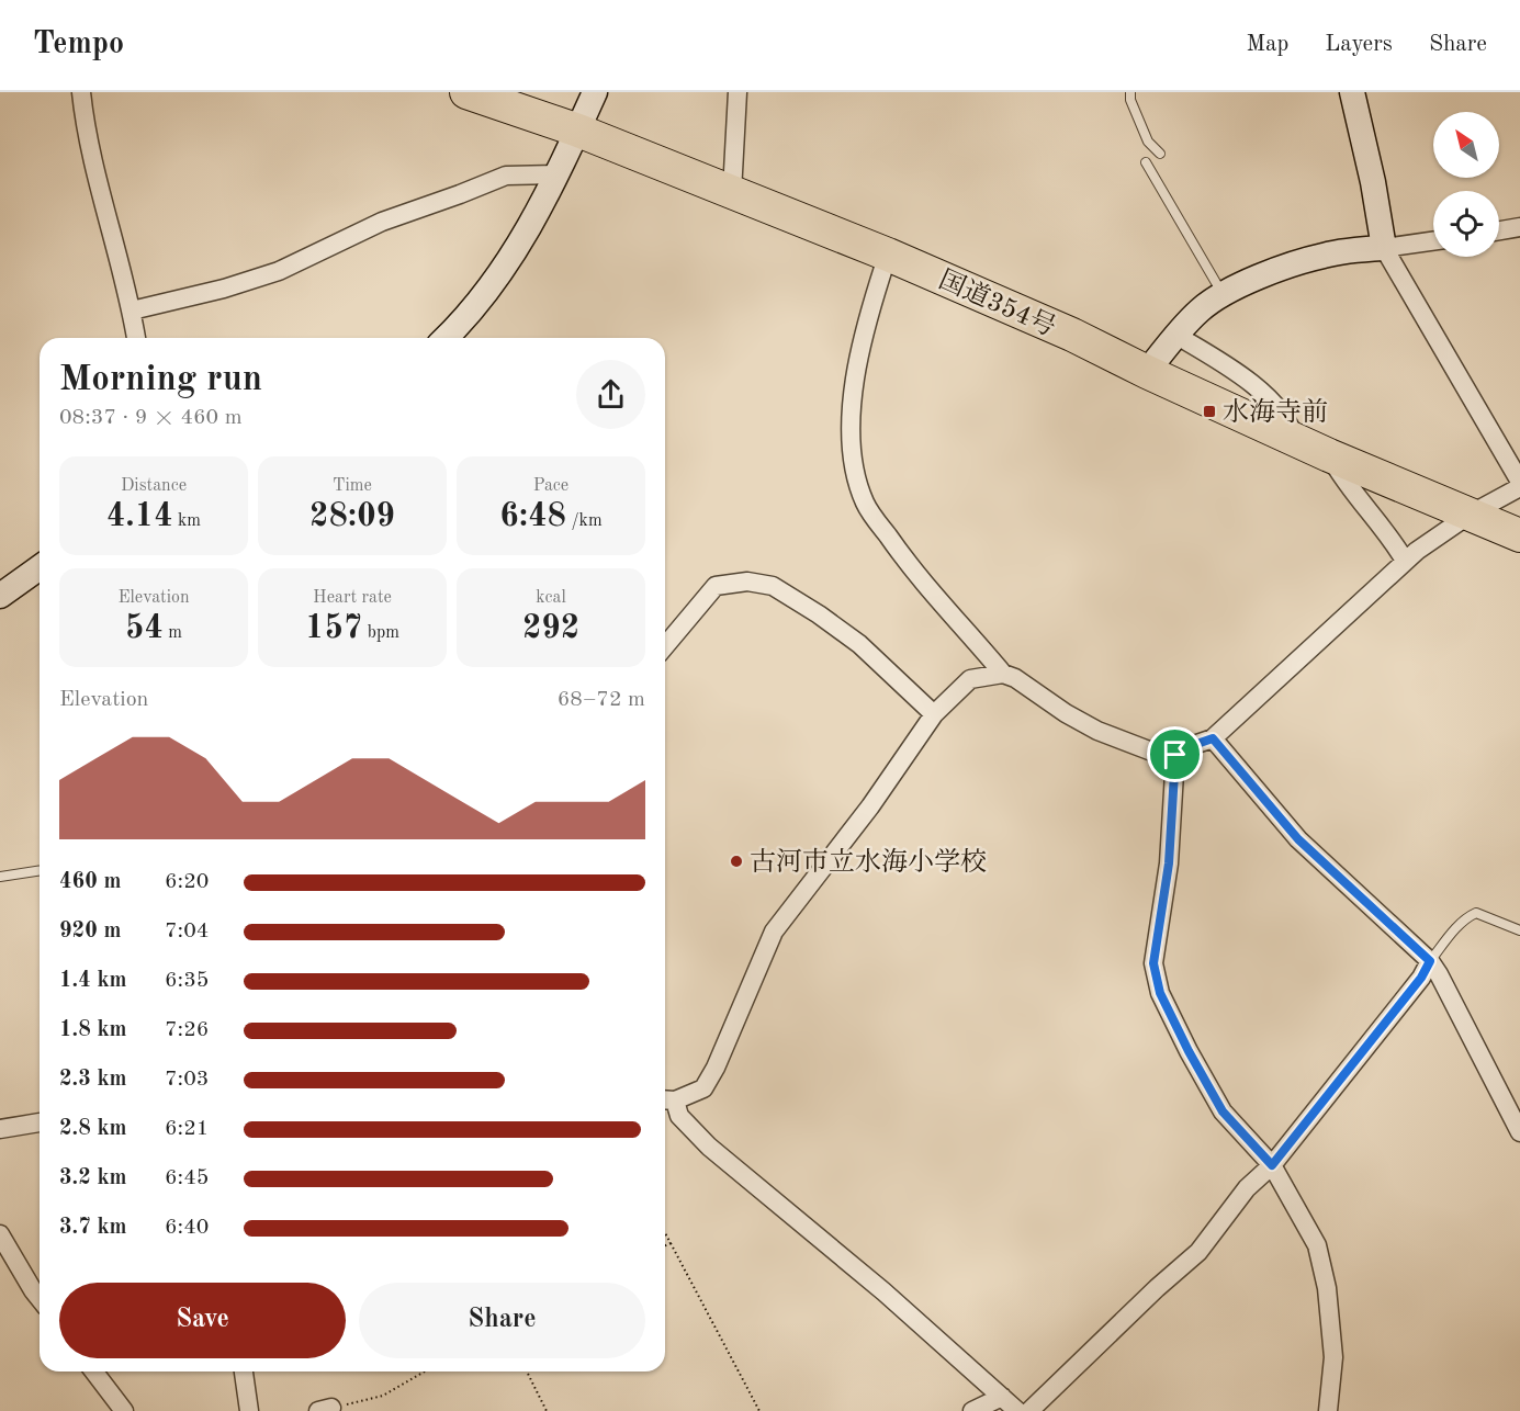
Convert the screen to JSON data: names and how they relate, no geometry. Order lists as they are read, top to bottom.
{
  "streets": {
    "highway": ["国道354号"]
  },
  "places": {
    "transit": ["水海寺前"],
    "other": ["古河市立水海小学校"]
  },
  "north": "top left",
  "page": {
    "header": "Tempo",
    "nav": ["Map", "Layers", "Share"],
    "heading": ["Morning run", "08:37 · 9 × 460 m"],
    "stats": [
      ["Distance", "4.14 km"],
      ["Time", "28:09"],
      ["Pace", "6:48 /km"],
      ["Elevation", "54 m"],
      ["Heart rate", "157 bpm"],
      ["kcal", "292"]
    ],
    "chart": ["Elevation", "68–72 m"],
    "list": [
      {
        "name": "460 m",
        "note": "6:20"
      },
      {
        "name": "920 m",
        "note": "7:04"
      },
      {
        "name": "1.4 km",
        "note": "6:35"
      },
      {
        "name": "1.8 km",
        "note": "7:26"
      },
      {
        "name": "2.3 km",
        "note": "7:03"
      },
      {
        "name": "2.8 km",
        "note": "6:21"
      },
      {
        "name": "3.2 km",
        "note": "6:45"
      },
      {
        "name": "3.7 km",
        "note": "6:40"
      }
    ],
    "buttons": ["Save", "Share"]
  }
}
